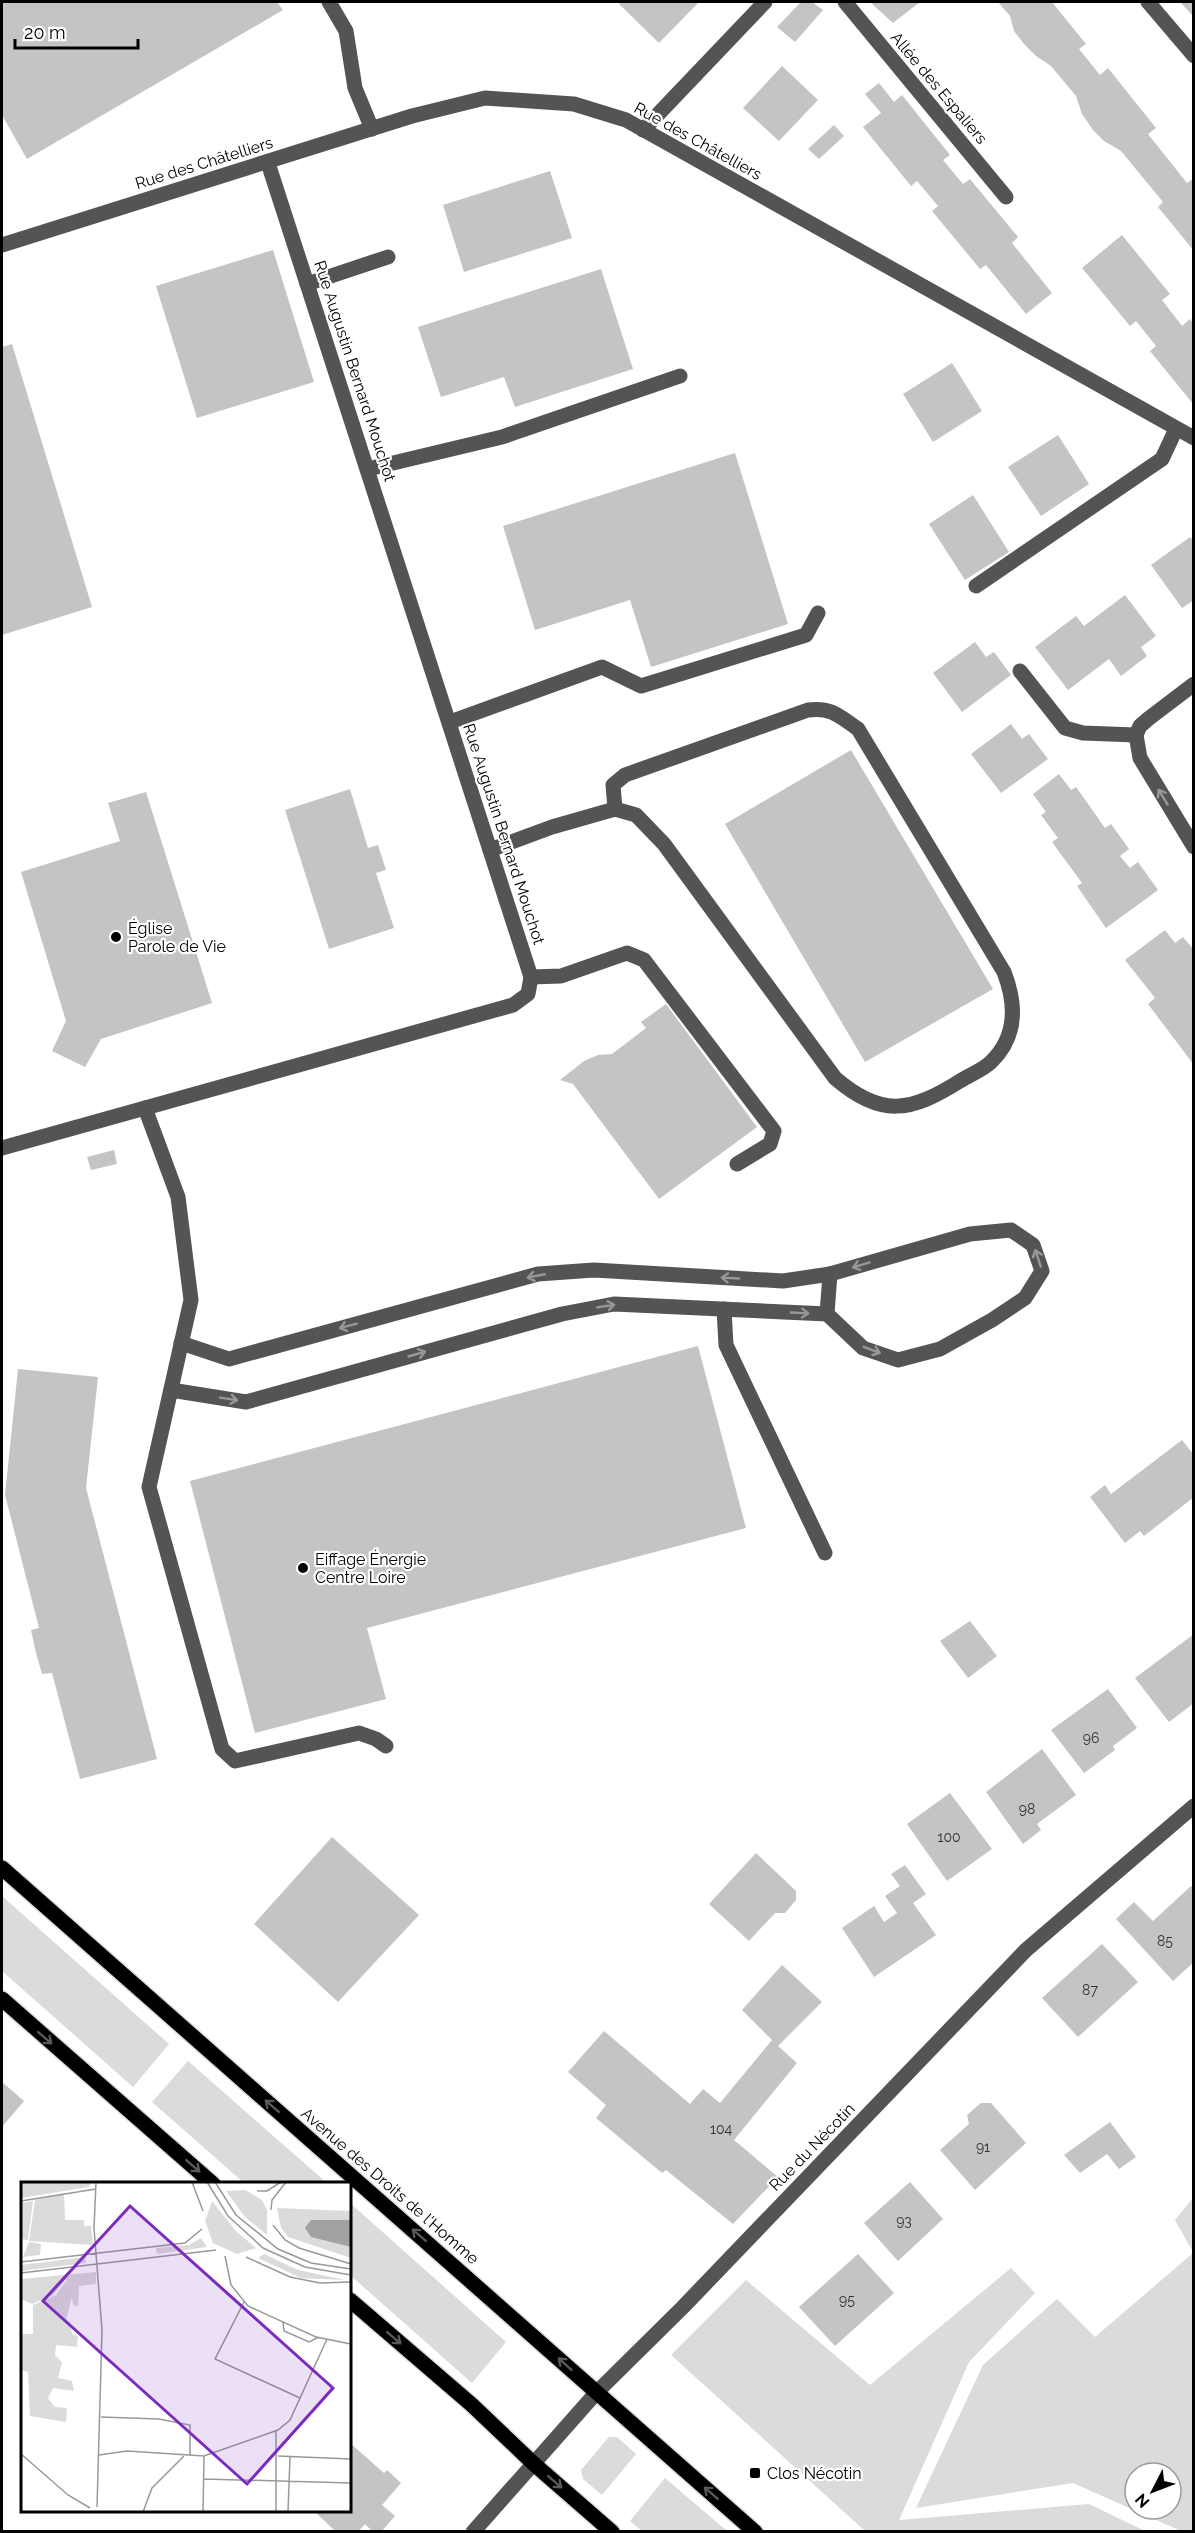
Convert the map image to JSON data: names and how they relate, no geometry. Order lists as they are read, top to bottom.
{
  "streets": {
    "main road": ["Avenue des Droits de l'Homme"],
    "street": [
      "Allée des Espaliers",
      "Rue des Châtelliers",
      "Rue Augustin Bernard Mouchot",
      "Rue du Nécotin"
    ]
  },
  "crossings": [
    ["Rue des Châtelliers", "Rue Augustin Bernard Mouchot"],
    ["Rue du Nécotin", "Avenue des Droits de l'Homme"]
  ],
  "places": {
    "other": ["Église Parole de Vie", "Eiffage Énergie Centre Loire"],
    "transit": ["Clos Nécotin"]
  },
  "house_numbers": [
    "96",
    "98",
    "100",
    "85",
    "87",
    "104",
    "91",
    "93",
    "95"
  ],
  "scale_bar": "20 m",
  "north": "bottom left"
}
